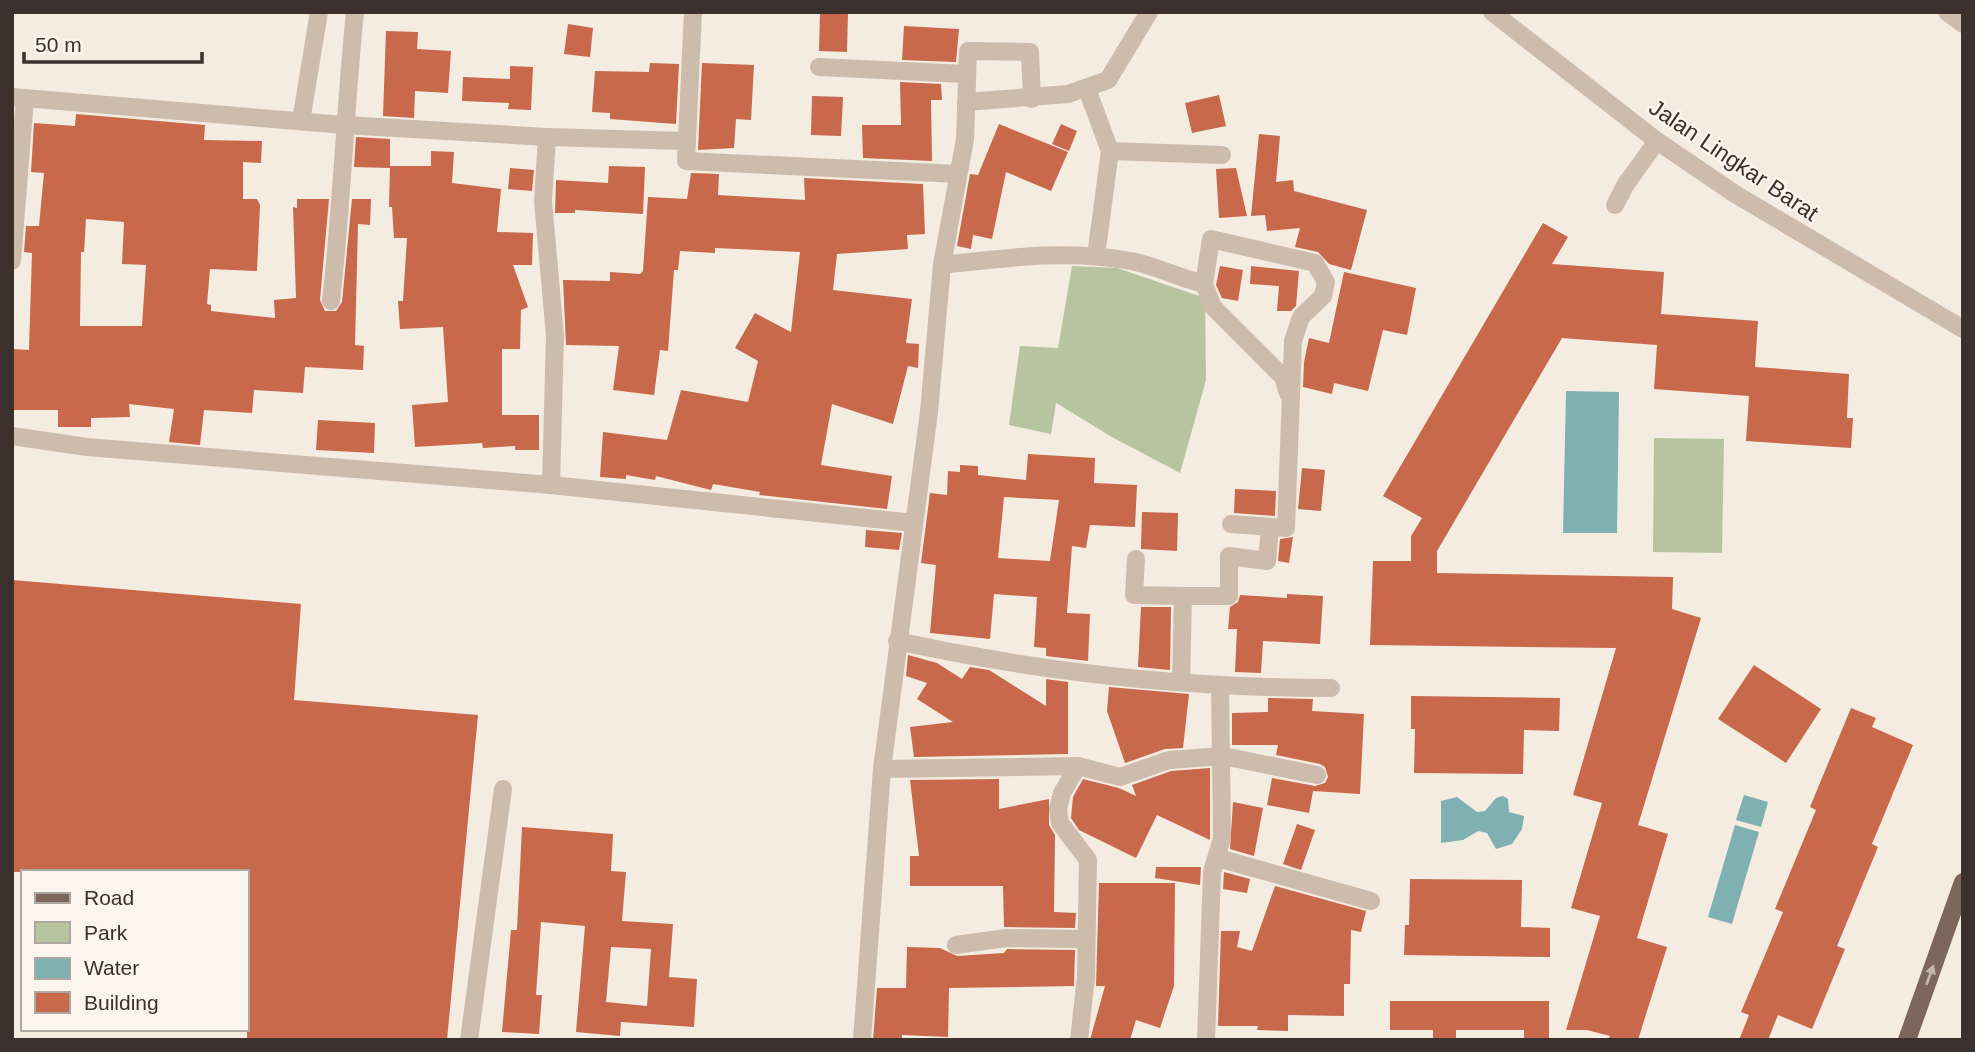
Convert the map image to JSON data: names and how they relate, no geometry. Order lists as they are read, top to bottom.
{
  "streets": {
    "street": ["Jalan Lingkar Barat"]
  },
  "legend": [
    "Road",
    "Park",
    "Water",
    "Building"
  ],
  "scale_bar": "50 m"
}
